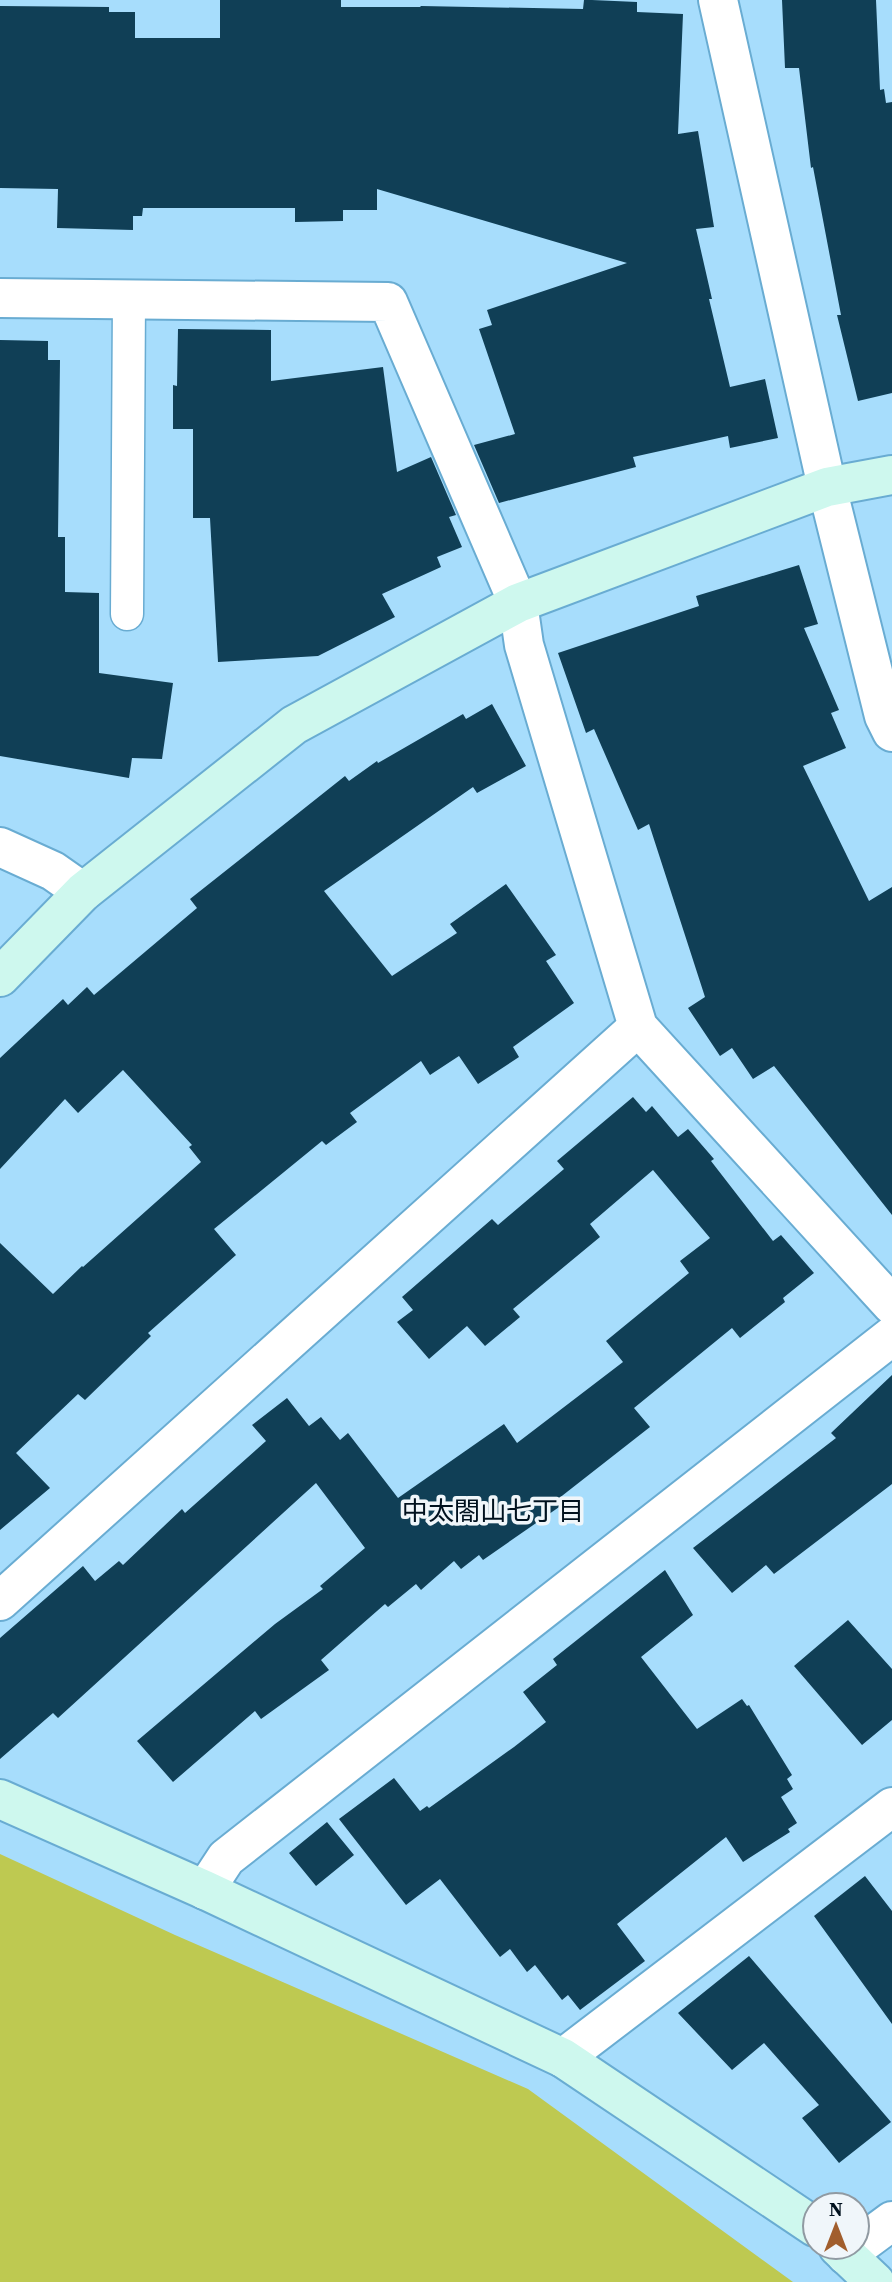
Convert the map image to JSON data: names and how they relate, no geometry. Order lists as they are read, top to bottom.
{
  "districts": ["中太閤山七丁目"],
  "north": "top"
}
